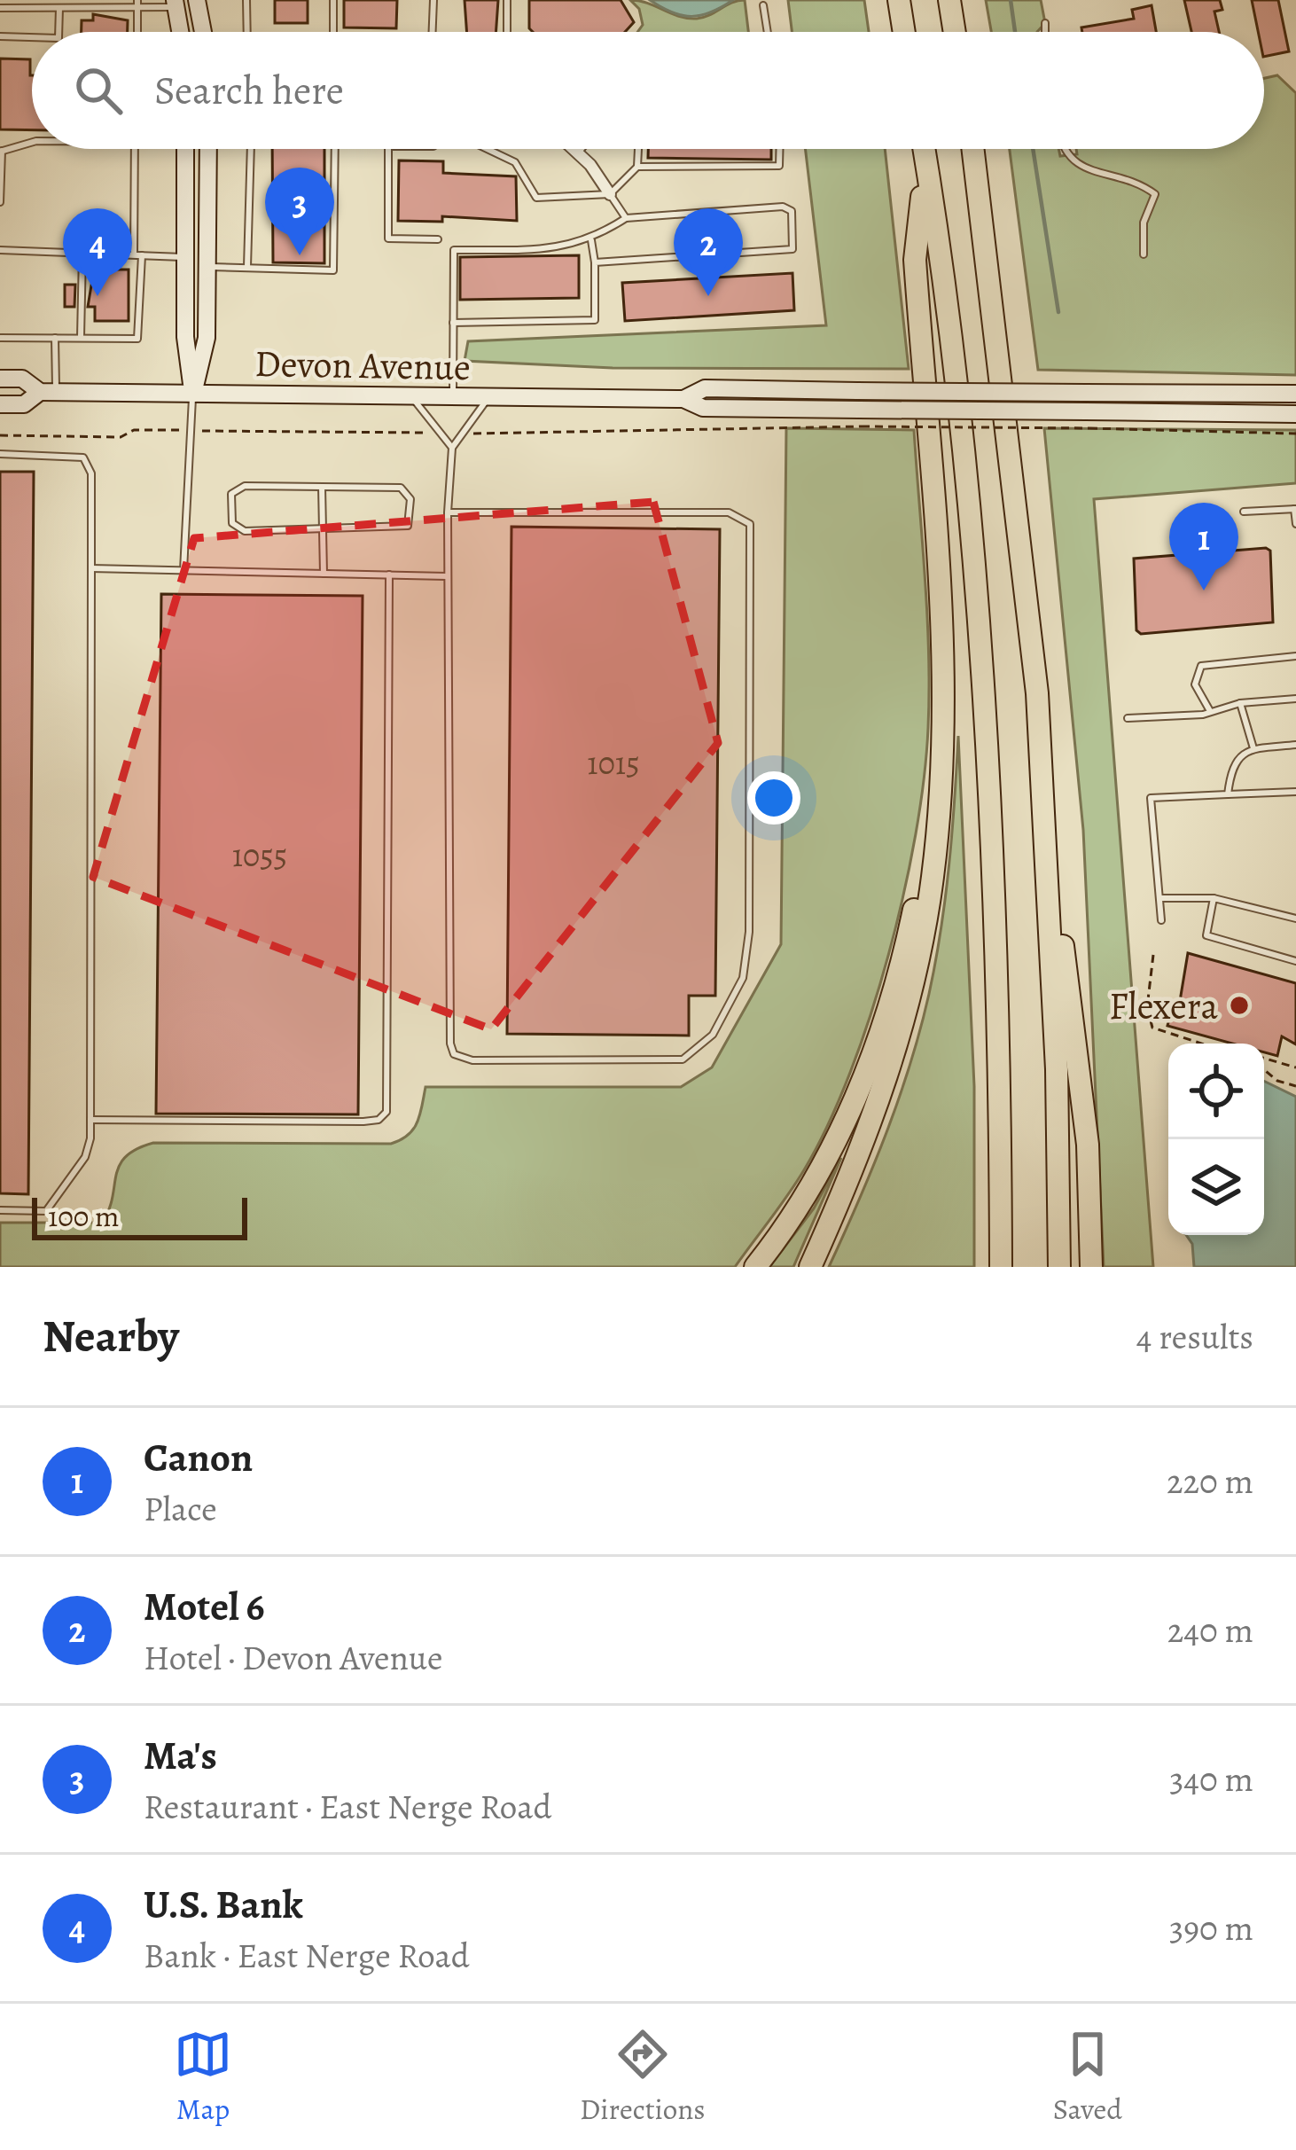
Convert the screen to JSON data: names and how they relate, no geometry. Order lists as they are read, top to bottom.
{
  "streets": {
    "main road": ["Devon Avenue"]
  },
  "places": ["Flexera"],
  "house_numbers": ["1015", "1055"],
  "scale_bar": "100 m",
  "page": {
    "search": "Search here",
    "pins": [
      "3",
      "2",
      "4",
      "1"
    ],
    "scale": "100 m",
    "heading": ["Nearby", "4 results"],
    "list": [
      {
        "mark": "1",
        "name": "Canon",
        "note": "Place",
        "value": "220 m"
      },
      {
        "mark": "2",
        "name": "Motel 6",
        "note": "Hotel · Devon Avenue",
        "value": "240 m"
      },
      {
        "mark": "3",
        "name": "Ma's",
        "note": "Restaurant · East Nerge Road",
        "value": "340 m"
      },
      {
        "mark": "4",
        "name": "U.S. Bank",
        "note": "Bank · East Nerge Road",
        "value": "390 m"
      }
    ],
    "nav": ["Map", "Directions", "Saved"]
  }
}
